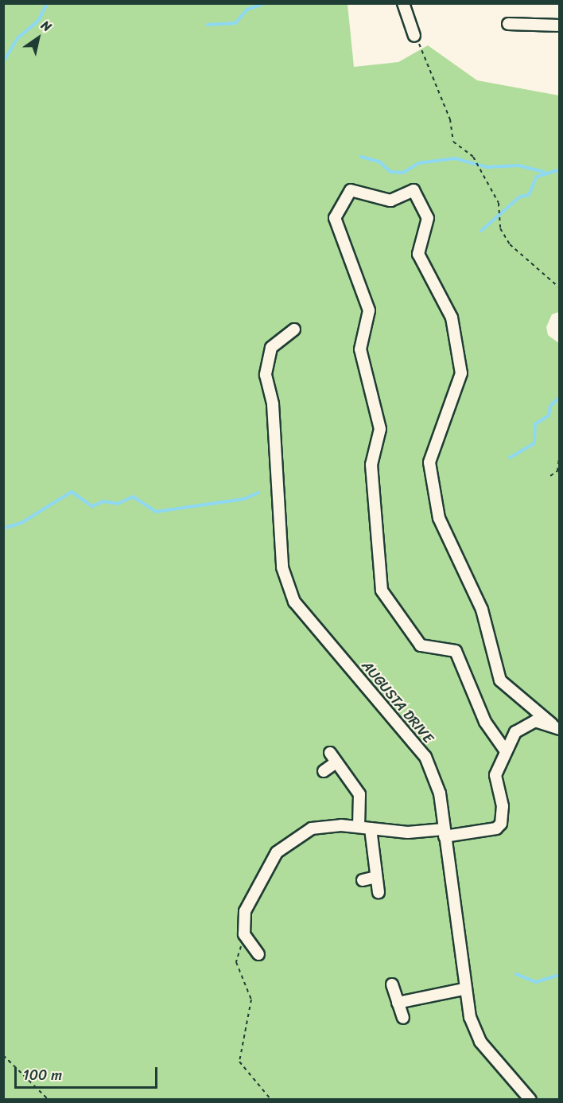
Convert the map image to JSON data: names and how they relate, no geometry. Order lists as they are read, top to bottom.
{
  "streets": {
    "street": ["AUGUSTA DRIVE"]
  },
  "scale_bar": "100 m",
  "north": "top right"
}
